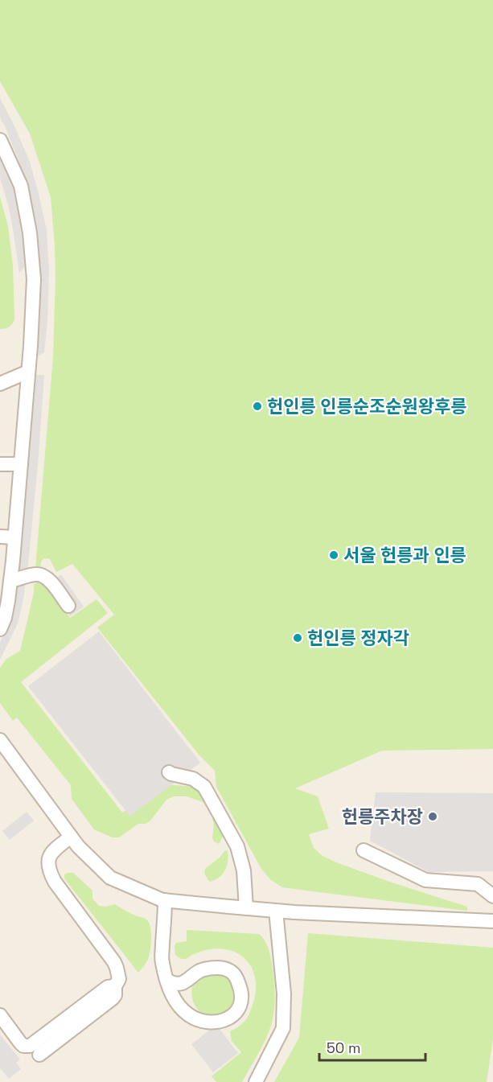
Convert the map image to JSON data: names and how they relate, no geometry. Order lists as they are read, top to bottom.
{
  "places": [
    "헌인릉 인릉순조순원왕후릉",
    "서울 헌릉과 인릉",
    "헌인릉 정자각",
    "헌릉주차장"
  ],
  "scale_bar": "50 m"
}
